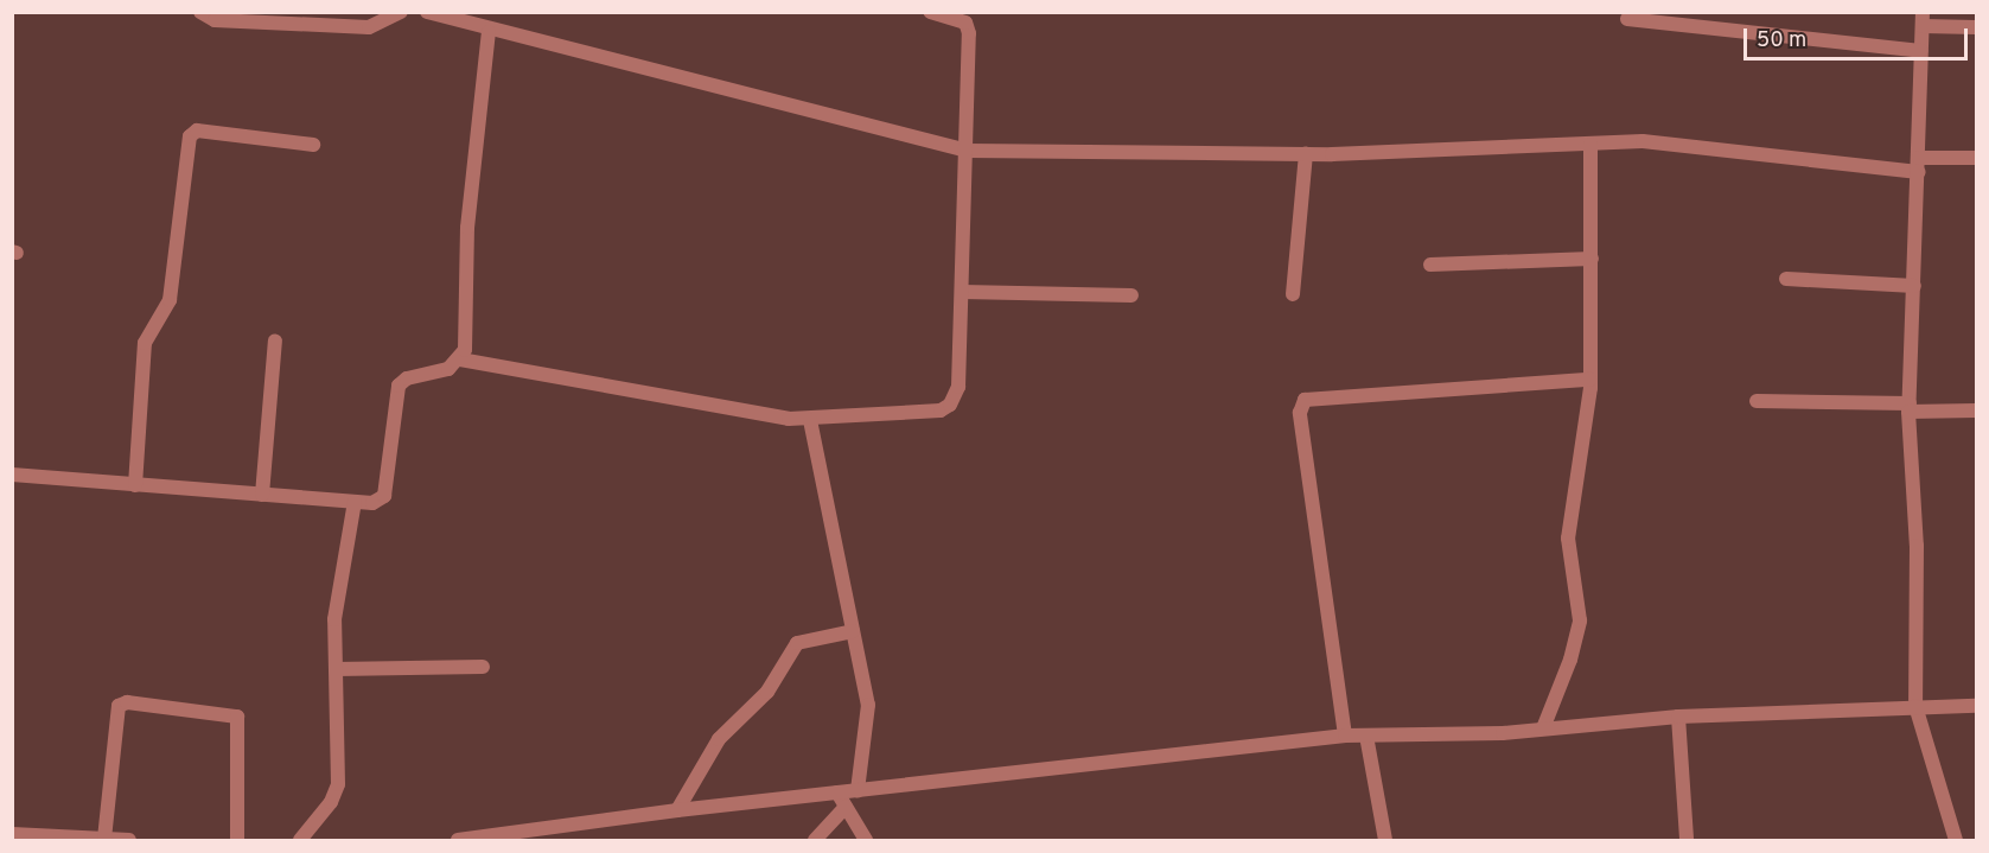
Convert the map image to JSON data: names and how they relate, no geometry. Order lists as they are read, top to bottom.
{
  "scale_bar": "50 m"
}
